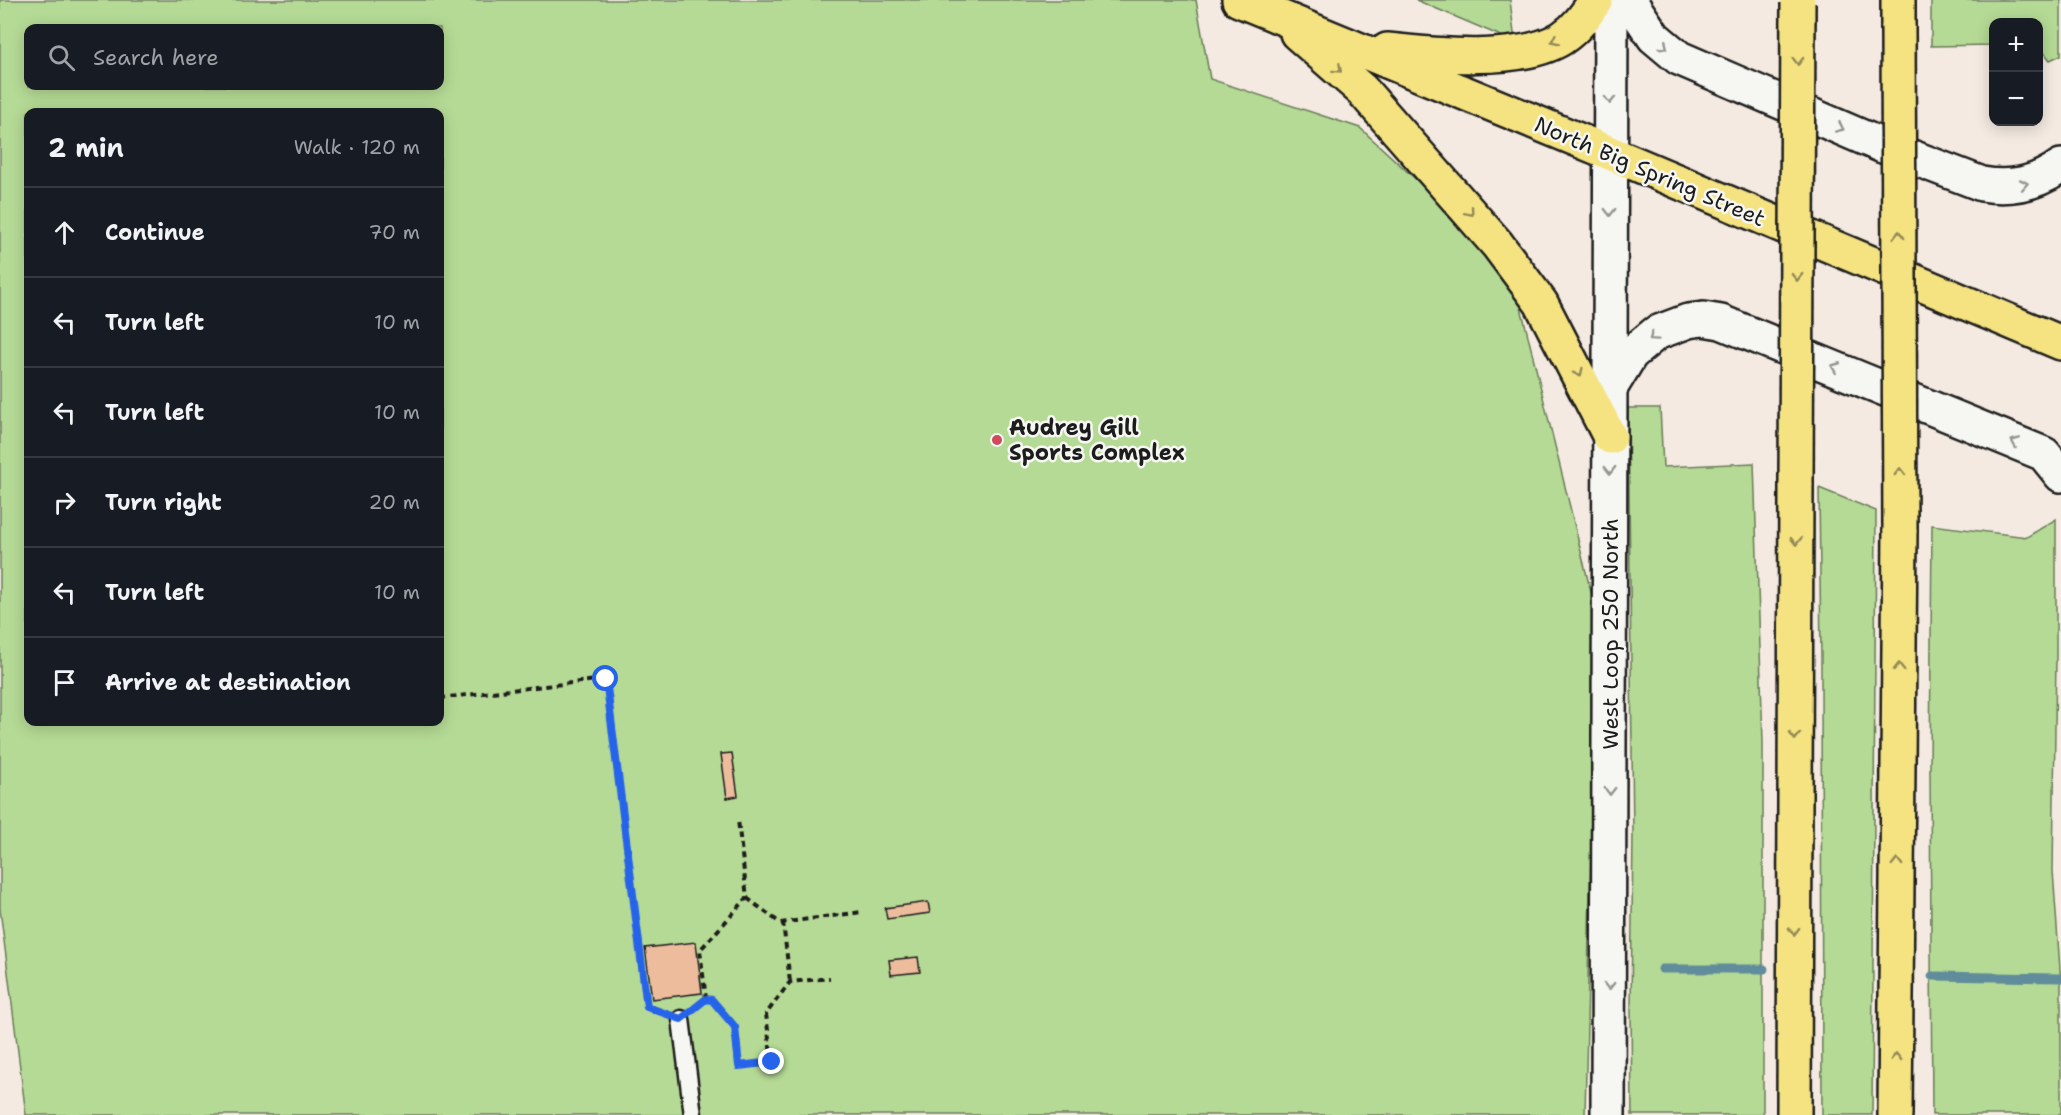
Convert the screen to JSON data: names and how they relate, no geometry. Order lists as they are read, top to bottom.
{
  "streets": {
    "highway": ["North Big Spring Street"],
    "main road": ["West Loop 250 North"]
  },
  "crossings": [
    ["North Big Spring Street", "West Loop 250 North"]
  ],
  "one_way": ["West Loop 250 North"],
  "places": ["Audrey Gill Sports Complex"],
  "page": {
    "map_buttons": ["+", "−"],
    "search": "Search here",
    "heading": ["2 min", "Walk · 120 m"],
    "list": [
      ["Continue", "70 m"],
      ["Turn left", "10 m"],
      ["Turn left", "10 m"],
      ["Turn right", "20 m"],
      ["Turn left", "10 m"],
      "Arrive at destination"
    ]
  }
}
